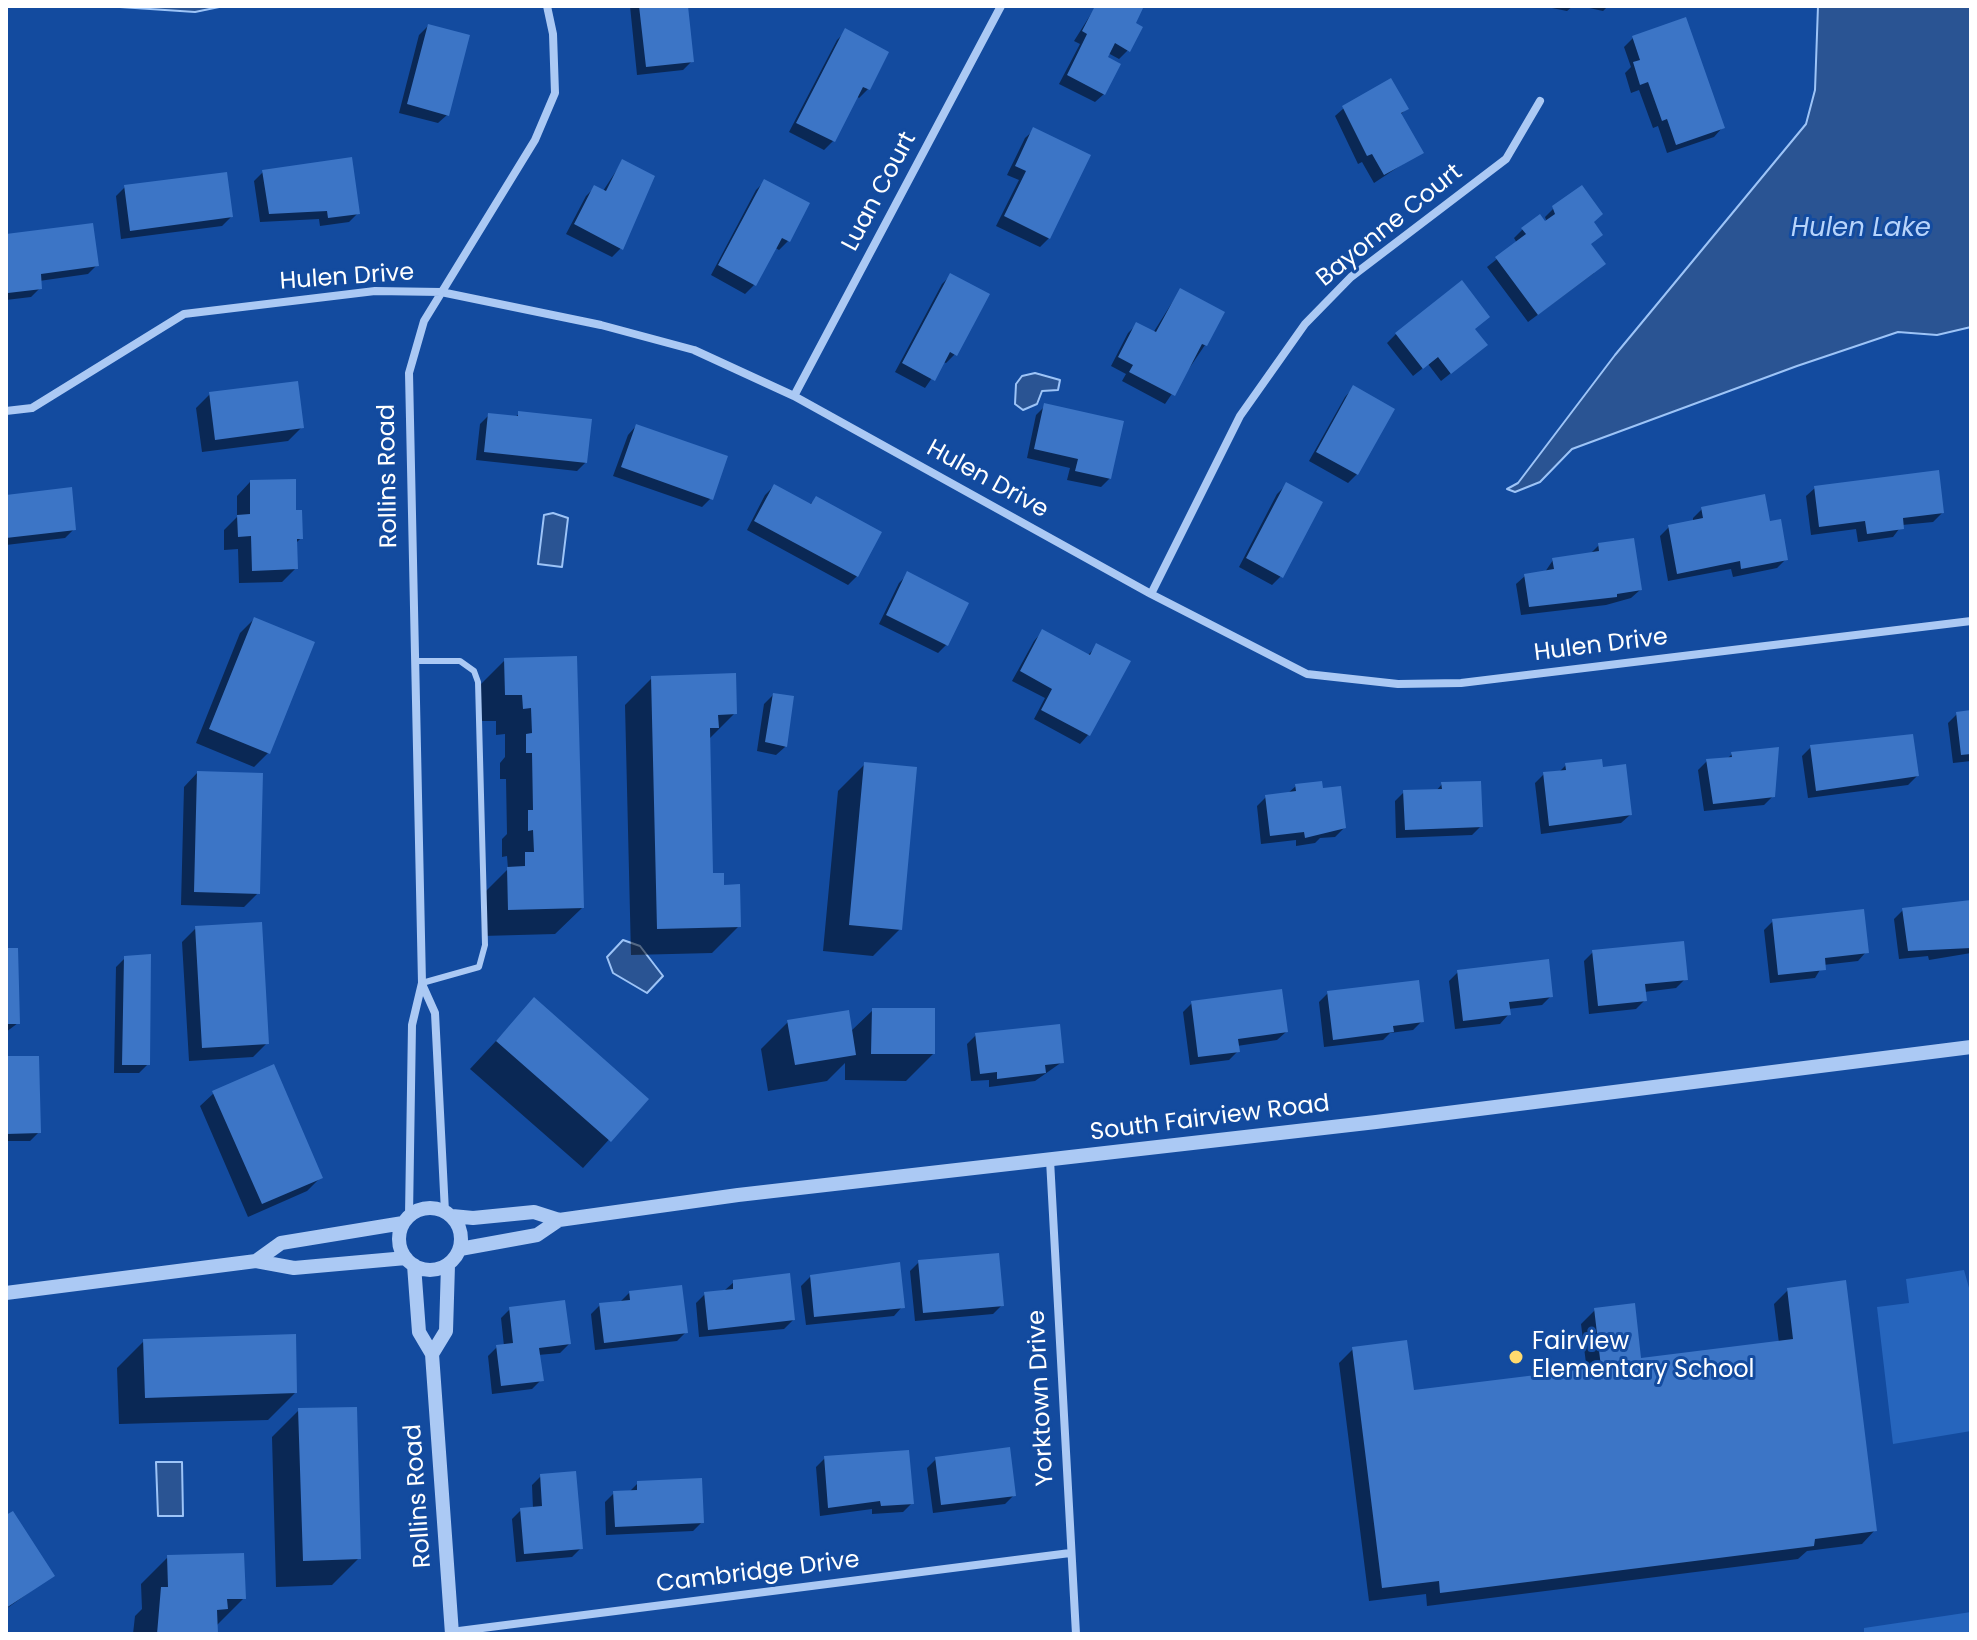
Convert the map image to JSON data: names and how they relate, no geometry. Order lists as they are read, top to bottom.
{
  "streets": {
    "street": [
      "Luan Court",
      "Bayonne Court",
      "Hulen Drive",
      "Rollins Road",
      "South Fairview Road",
      "Yorktown Drive",
      "Cambridge Drive"
    ]
  },
  "crossings": [
    ["Luan Court", "Hulen Drive"],
    ["Bayonne Court", "Hulen Drive"],
    ["Hulen Drive", "Rollins Road"],
    ["Rollins Road", "South Fairview Road"],
    ["Rollins Road", "Cambridge Drive"],
    ["South Fairview Road", "Yorktown Drive"],
    ["Yorktown Drive", "Cambridge Drive"]
  ],
  "water": ["Hulen Lake"],
  "places": ["Fairview Elementary School"]
}
